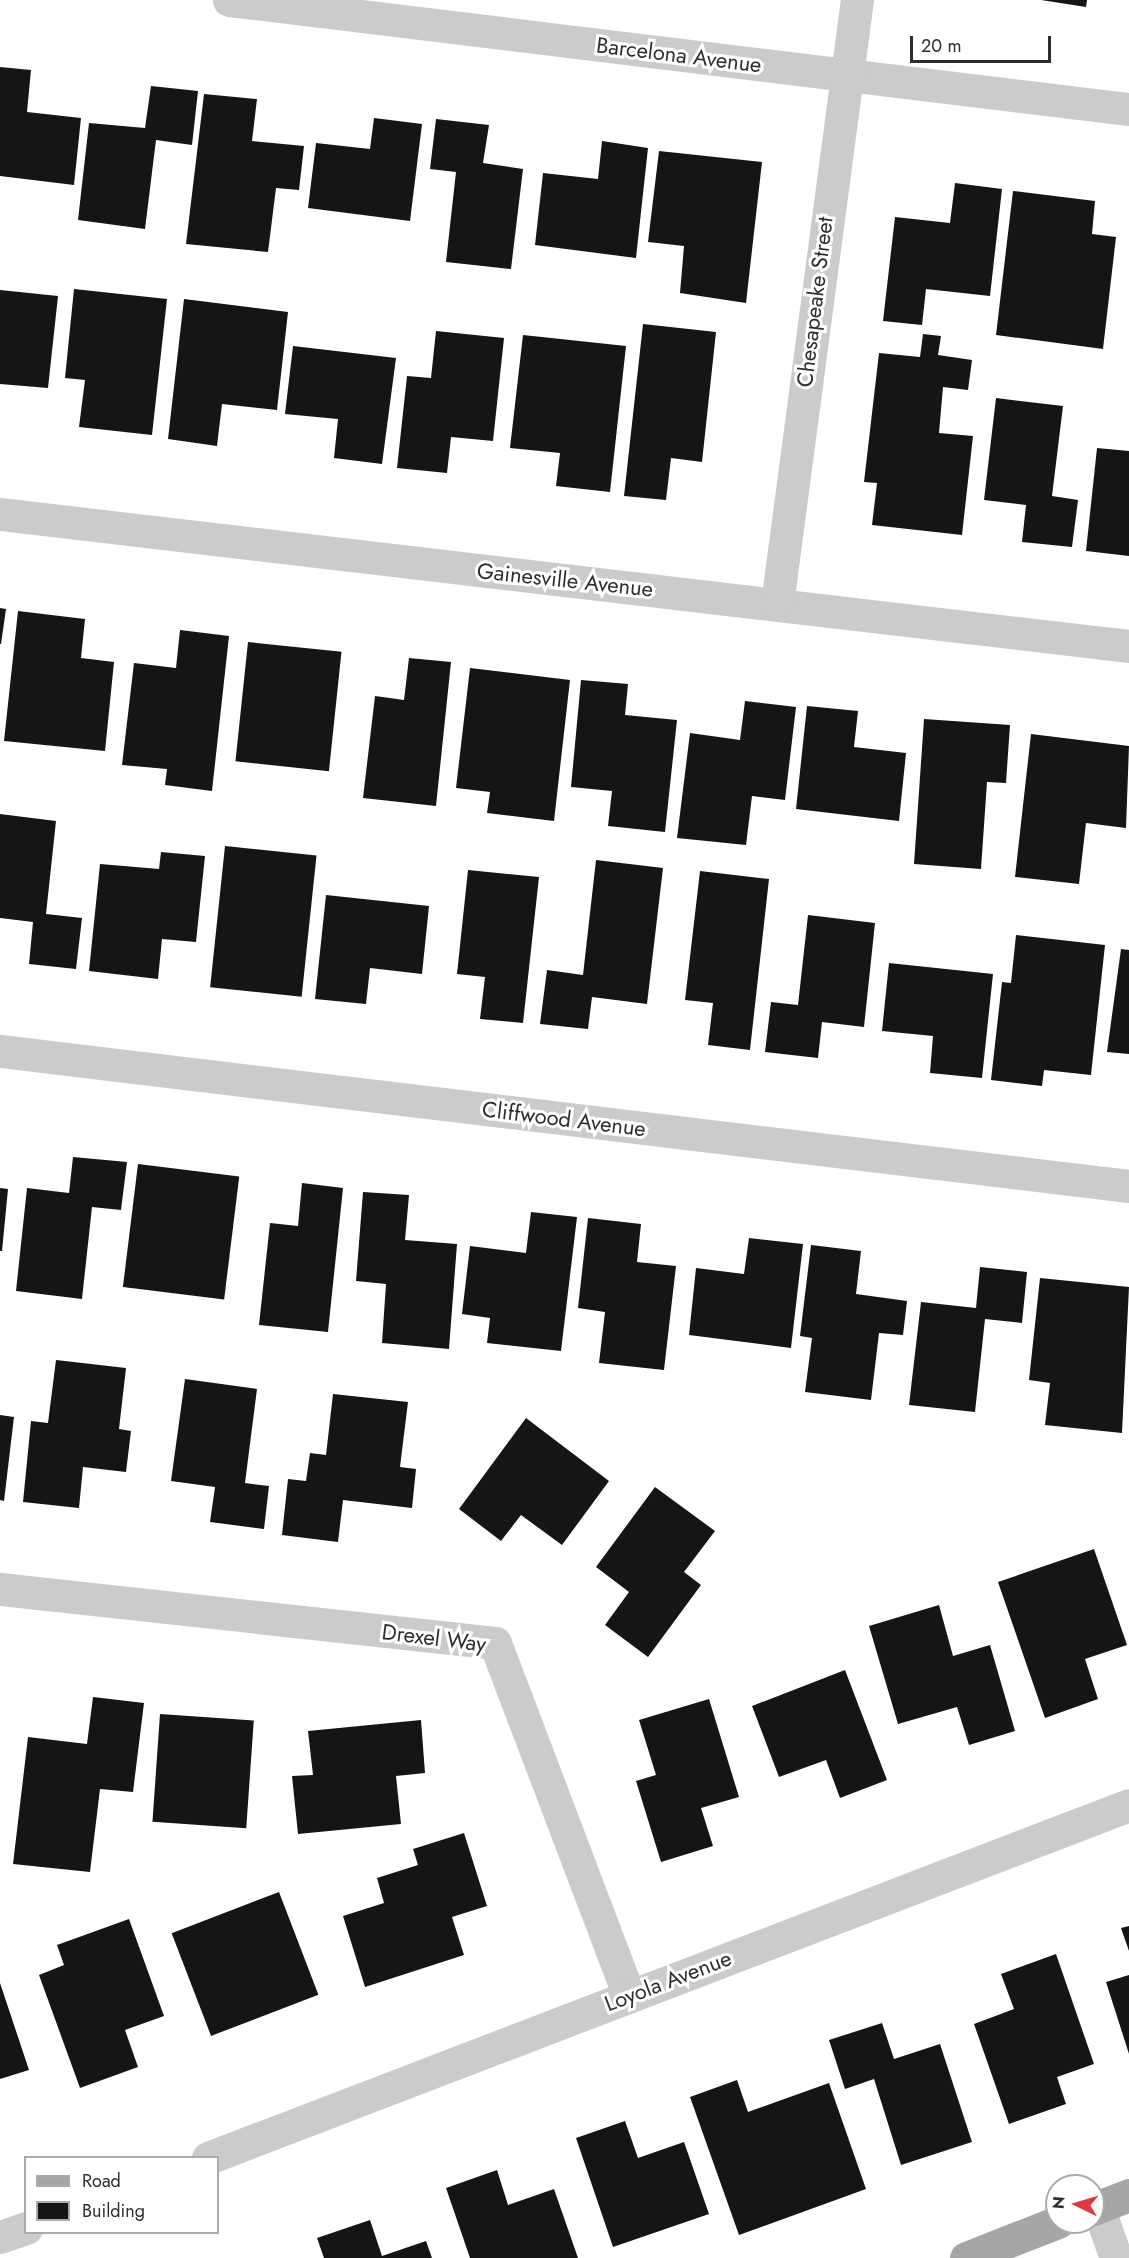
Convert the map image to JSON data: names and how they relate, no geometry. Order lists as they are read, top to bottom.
{
  "streets": {
    "street": [
      "Barcelona Avenue",
      "Chesapeake Street",
      "Gainesville Avenue",
      "Cliffwood Avenue",
      "Drexel Way",
      "Loyola Avenue"
    ]
  },
  "crossings": [
    ["Barcelona Avenue", "Chesapeake Street"],
    ["Chesapeake Street", "Gainesville Avenue"],
    ["Drexel Way", "Loyola Avenue"]
  ],
  "legend": ["Road", "Building"],
  "scale_bar": "20 m",
  "north": "left"
}
